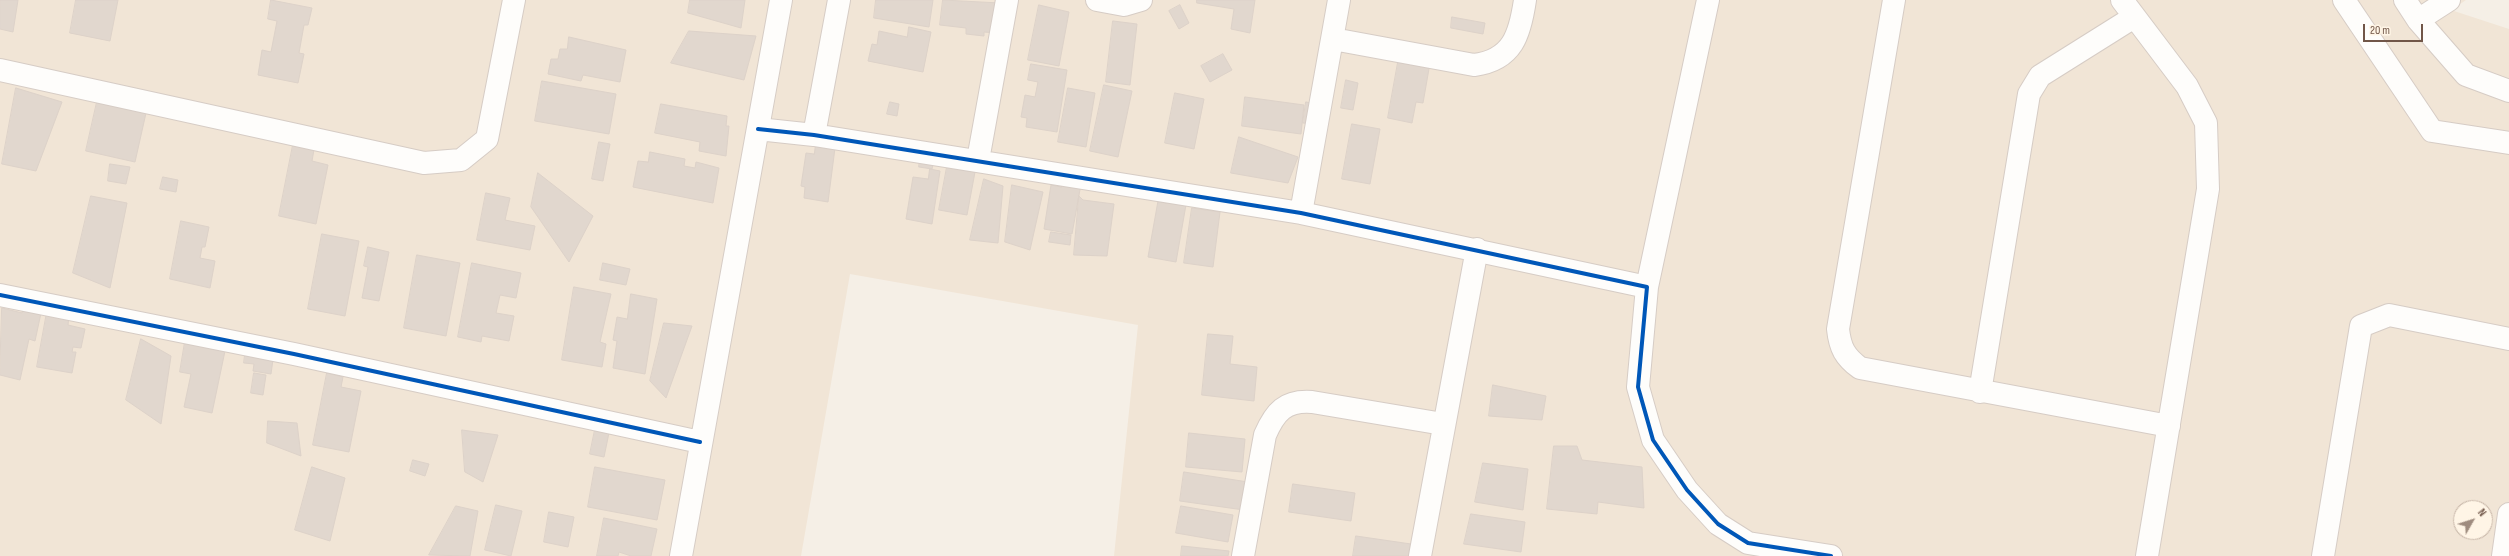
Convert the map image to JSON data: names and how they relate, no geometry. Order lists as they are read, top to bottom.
{
  "scale_bar": "20 m",
  "north": "top right"
}
